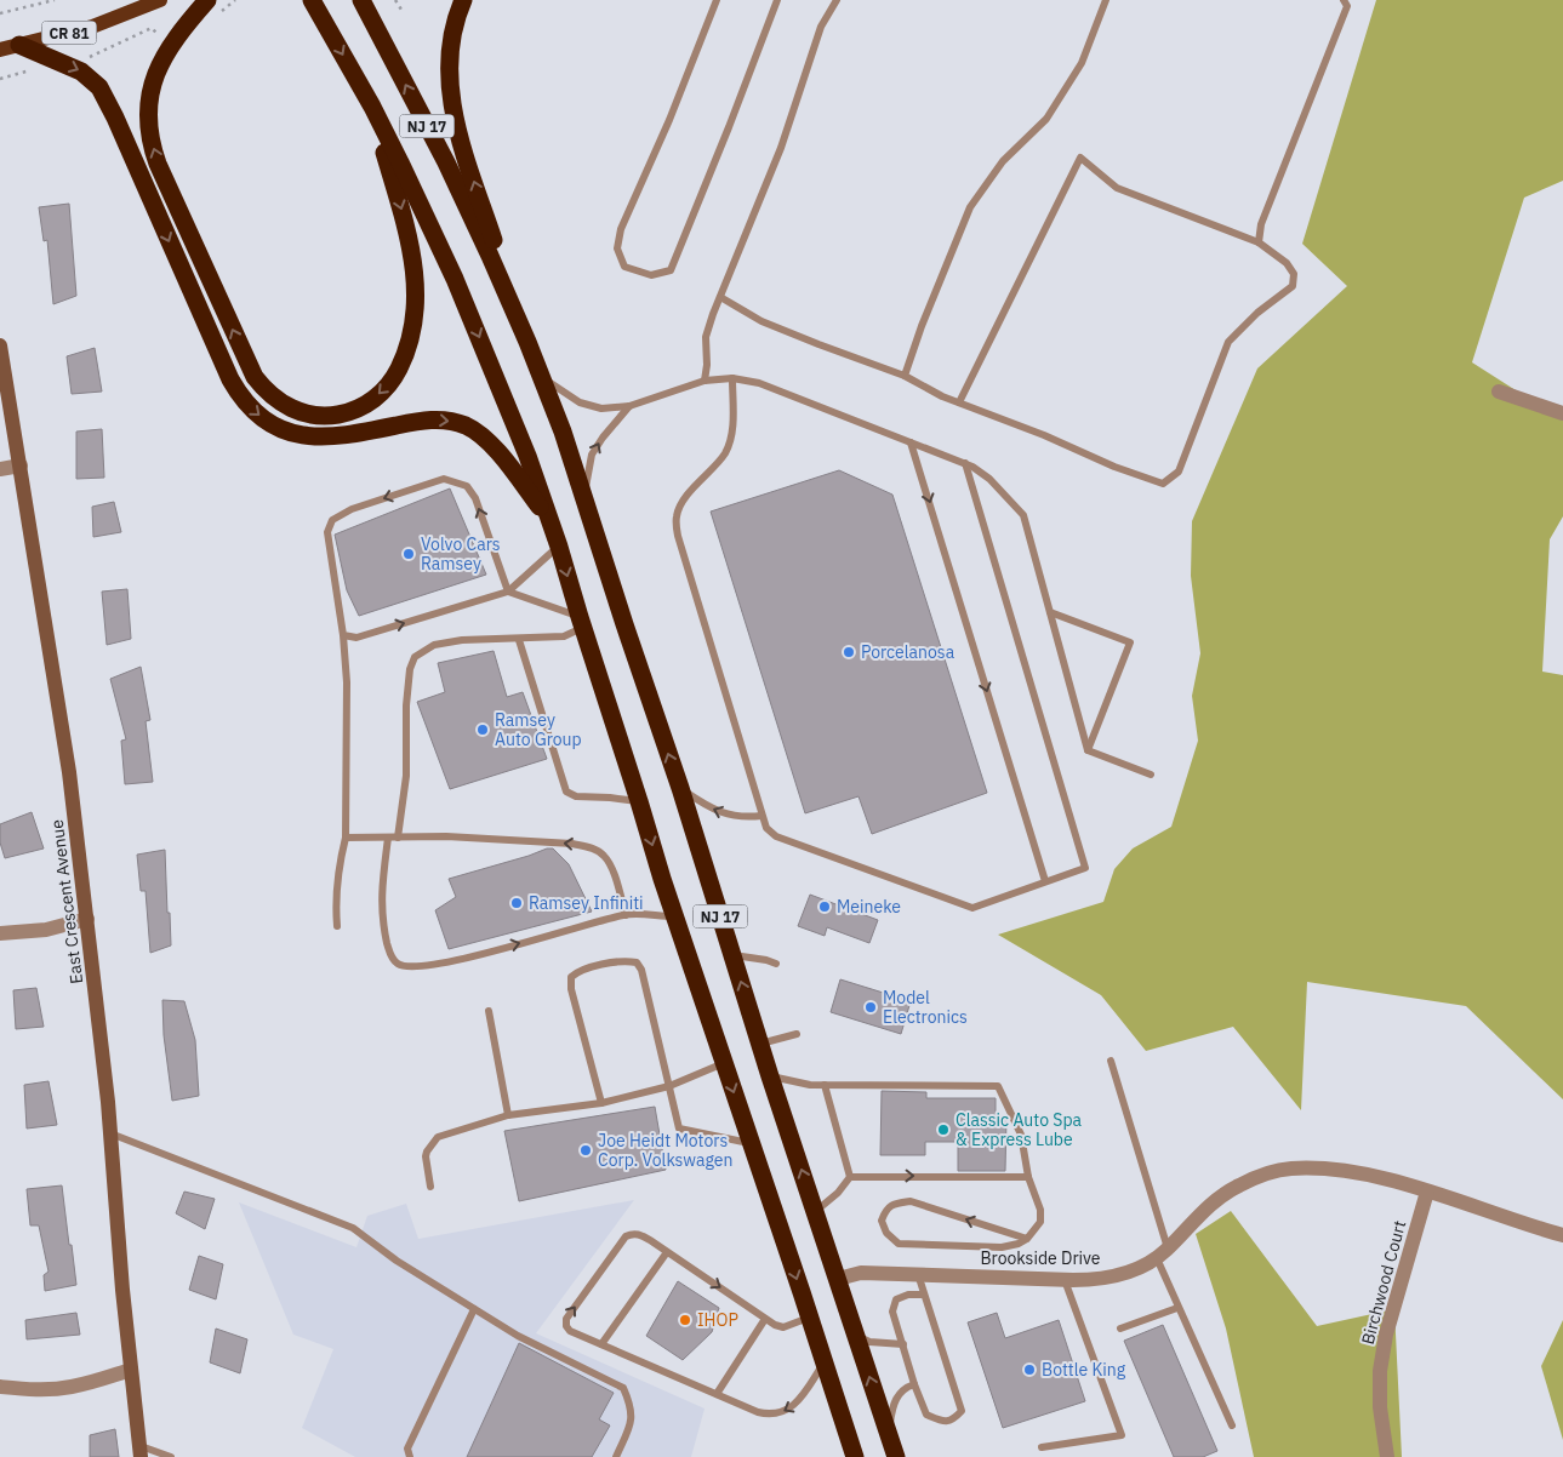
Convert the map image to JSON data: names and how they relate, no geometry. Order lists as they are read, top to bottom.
{
  "streets": {
    "highway": ["NJ 17"],
    "main road": ["CR 81"],
    "street": ["East Crescent Avenue", "Brookside Drive", "Birchwood Court"]
  },
  "crossings": [
    ["NJ 17", "Brookside Drive"],
    ["Brookside Drive", "Birchwood Court"]
  ],
  "places": [
    "Volvo Cars Ramsey",
    "Porcelanosa",
    "Ramsey Auto Group",
    "Ramsey Infiniti",
    "Meineke",
    "Model Electronics",
    "Classic Auto Spa & Express Lube",
    "Joe Heidt Motors Corp. Volkswagen",
    "IHOP",
    "Bottle King"
  ]
}
